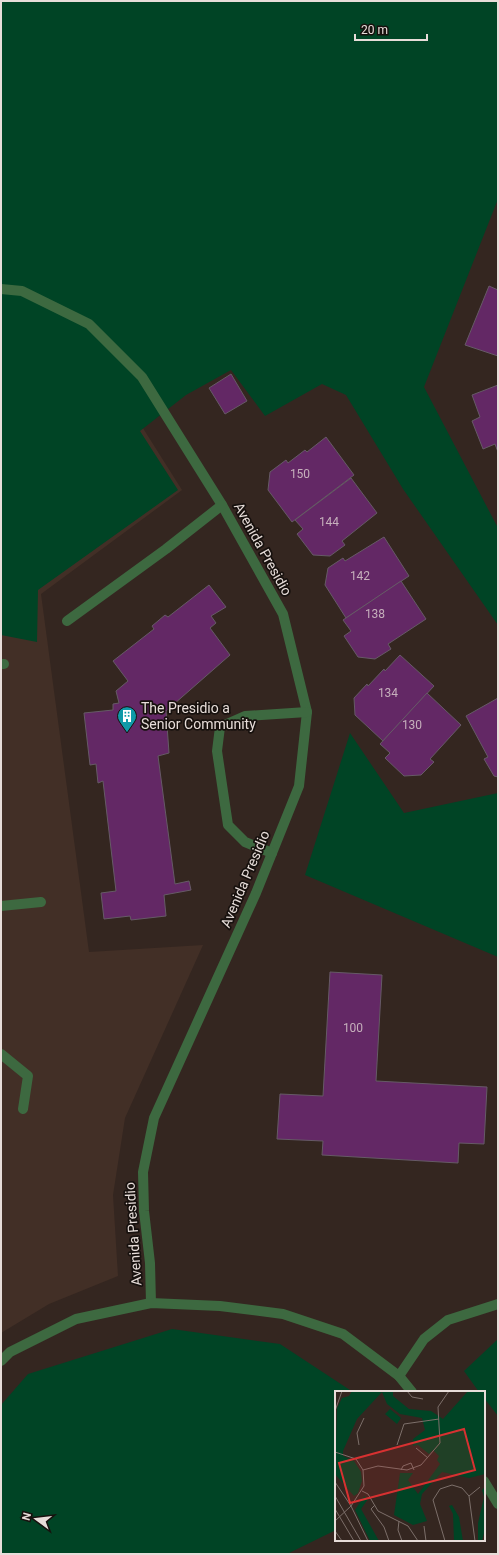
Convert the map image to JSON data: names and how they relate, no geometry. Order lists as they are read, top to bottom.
{
  "streets": {
    "street": ["Avenida Presidio"]
  },
  "places": {
    "building": ["The Presidio a Senior Community"]
  },
  "house_numbers": [
    "150",
    "144",
    "142",
    "138",
    "134",
    "130",
    "100"
  ],
  "scale_bar": "20 m",
  "north": "left"
}
